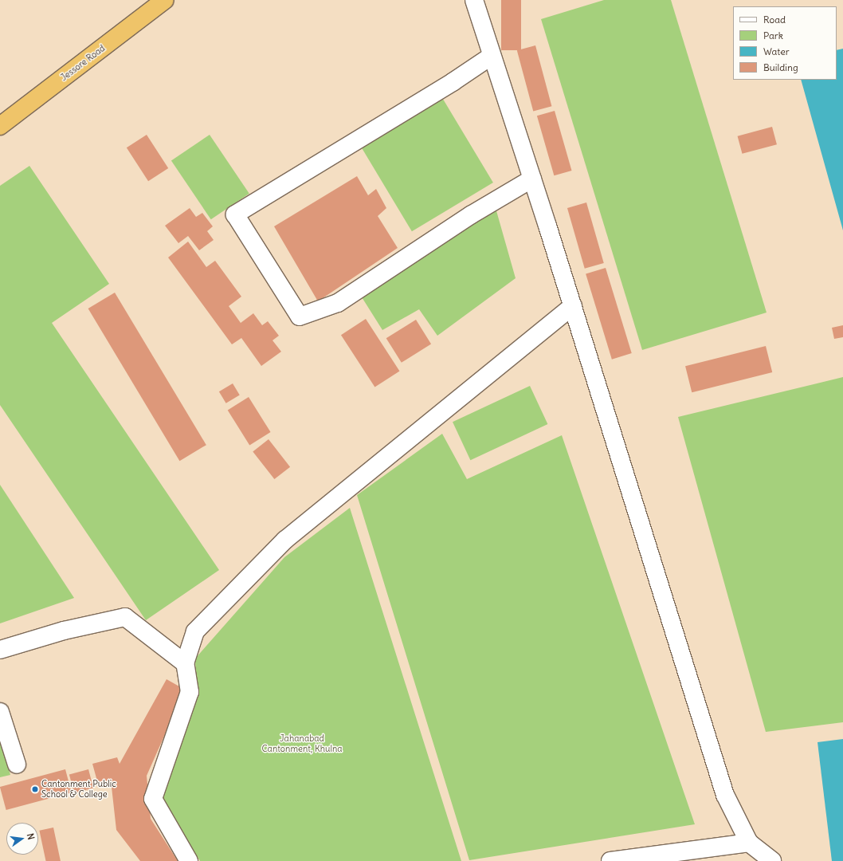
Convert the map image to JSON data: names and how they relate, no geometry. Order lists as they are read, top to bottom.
{
  "streets": {
    "highway": ["Jessore Road"]
  },
  "parks": ["Jahanabad Cantonment, Khulna"],
  "places": ["Cantonment Public School & College"],
  "legend": [
    "Road",
    "Park",
    "Water",
    "Building"
  ],
  "north": "right"
}
